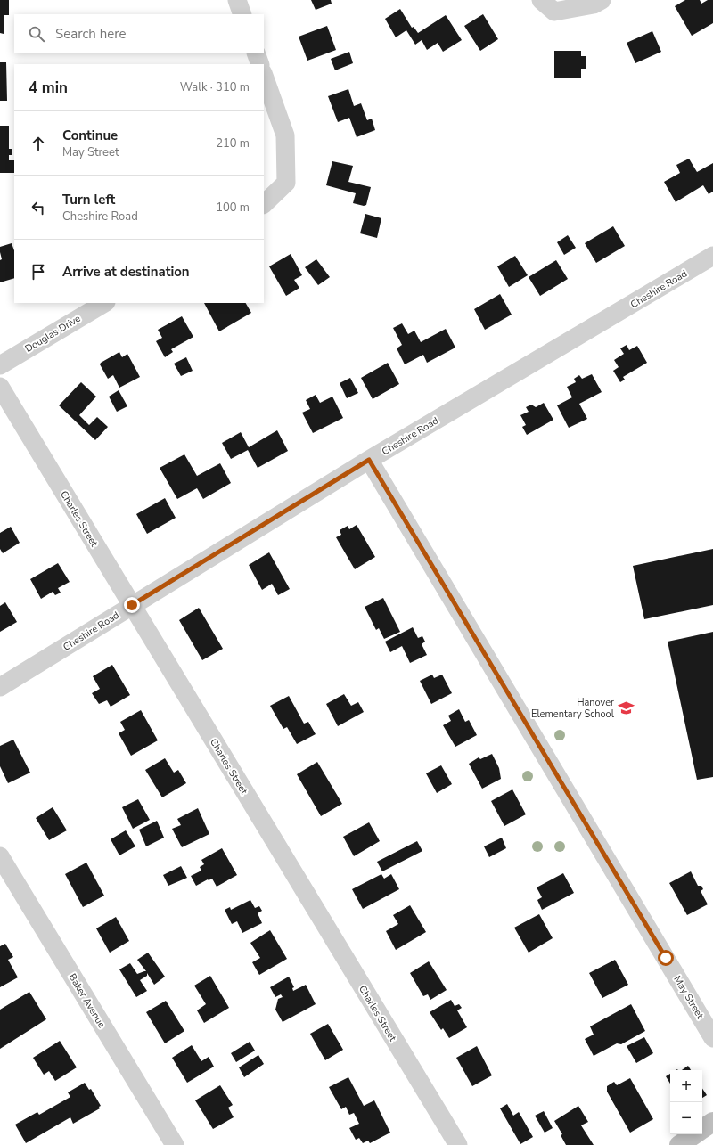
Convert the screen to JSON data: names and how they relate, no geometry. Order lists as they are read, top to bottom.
{
  "streets": {
    "street": [
      "Cheshire Road",
      "Douglas Drive",
      "Charles Street",
      "May Street",
      "Baker Avenue"
    ]
  },
  "crossings": [
    ["Cheshire Road", "Charles Street"],
    ["Cheshire Road", "May Street"]
  ],
  "places": {
    "school or university": ["Hanover Elementary School"]
  },
  "page": {
    "search": "Search here",
    "heading": ["4 min", "Walk · 310 m"],
    "list": [
      ["Continue", "May Street", "210 m"],
      ["Turn left", "Cheshire Road", "100 m"],
      "Arrive at destination"
    ],
    "map_buttons": ["+", "−"]
  }
}
